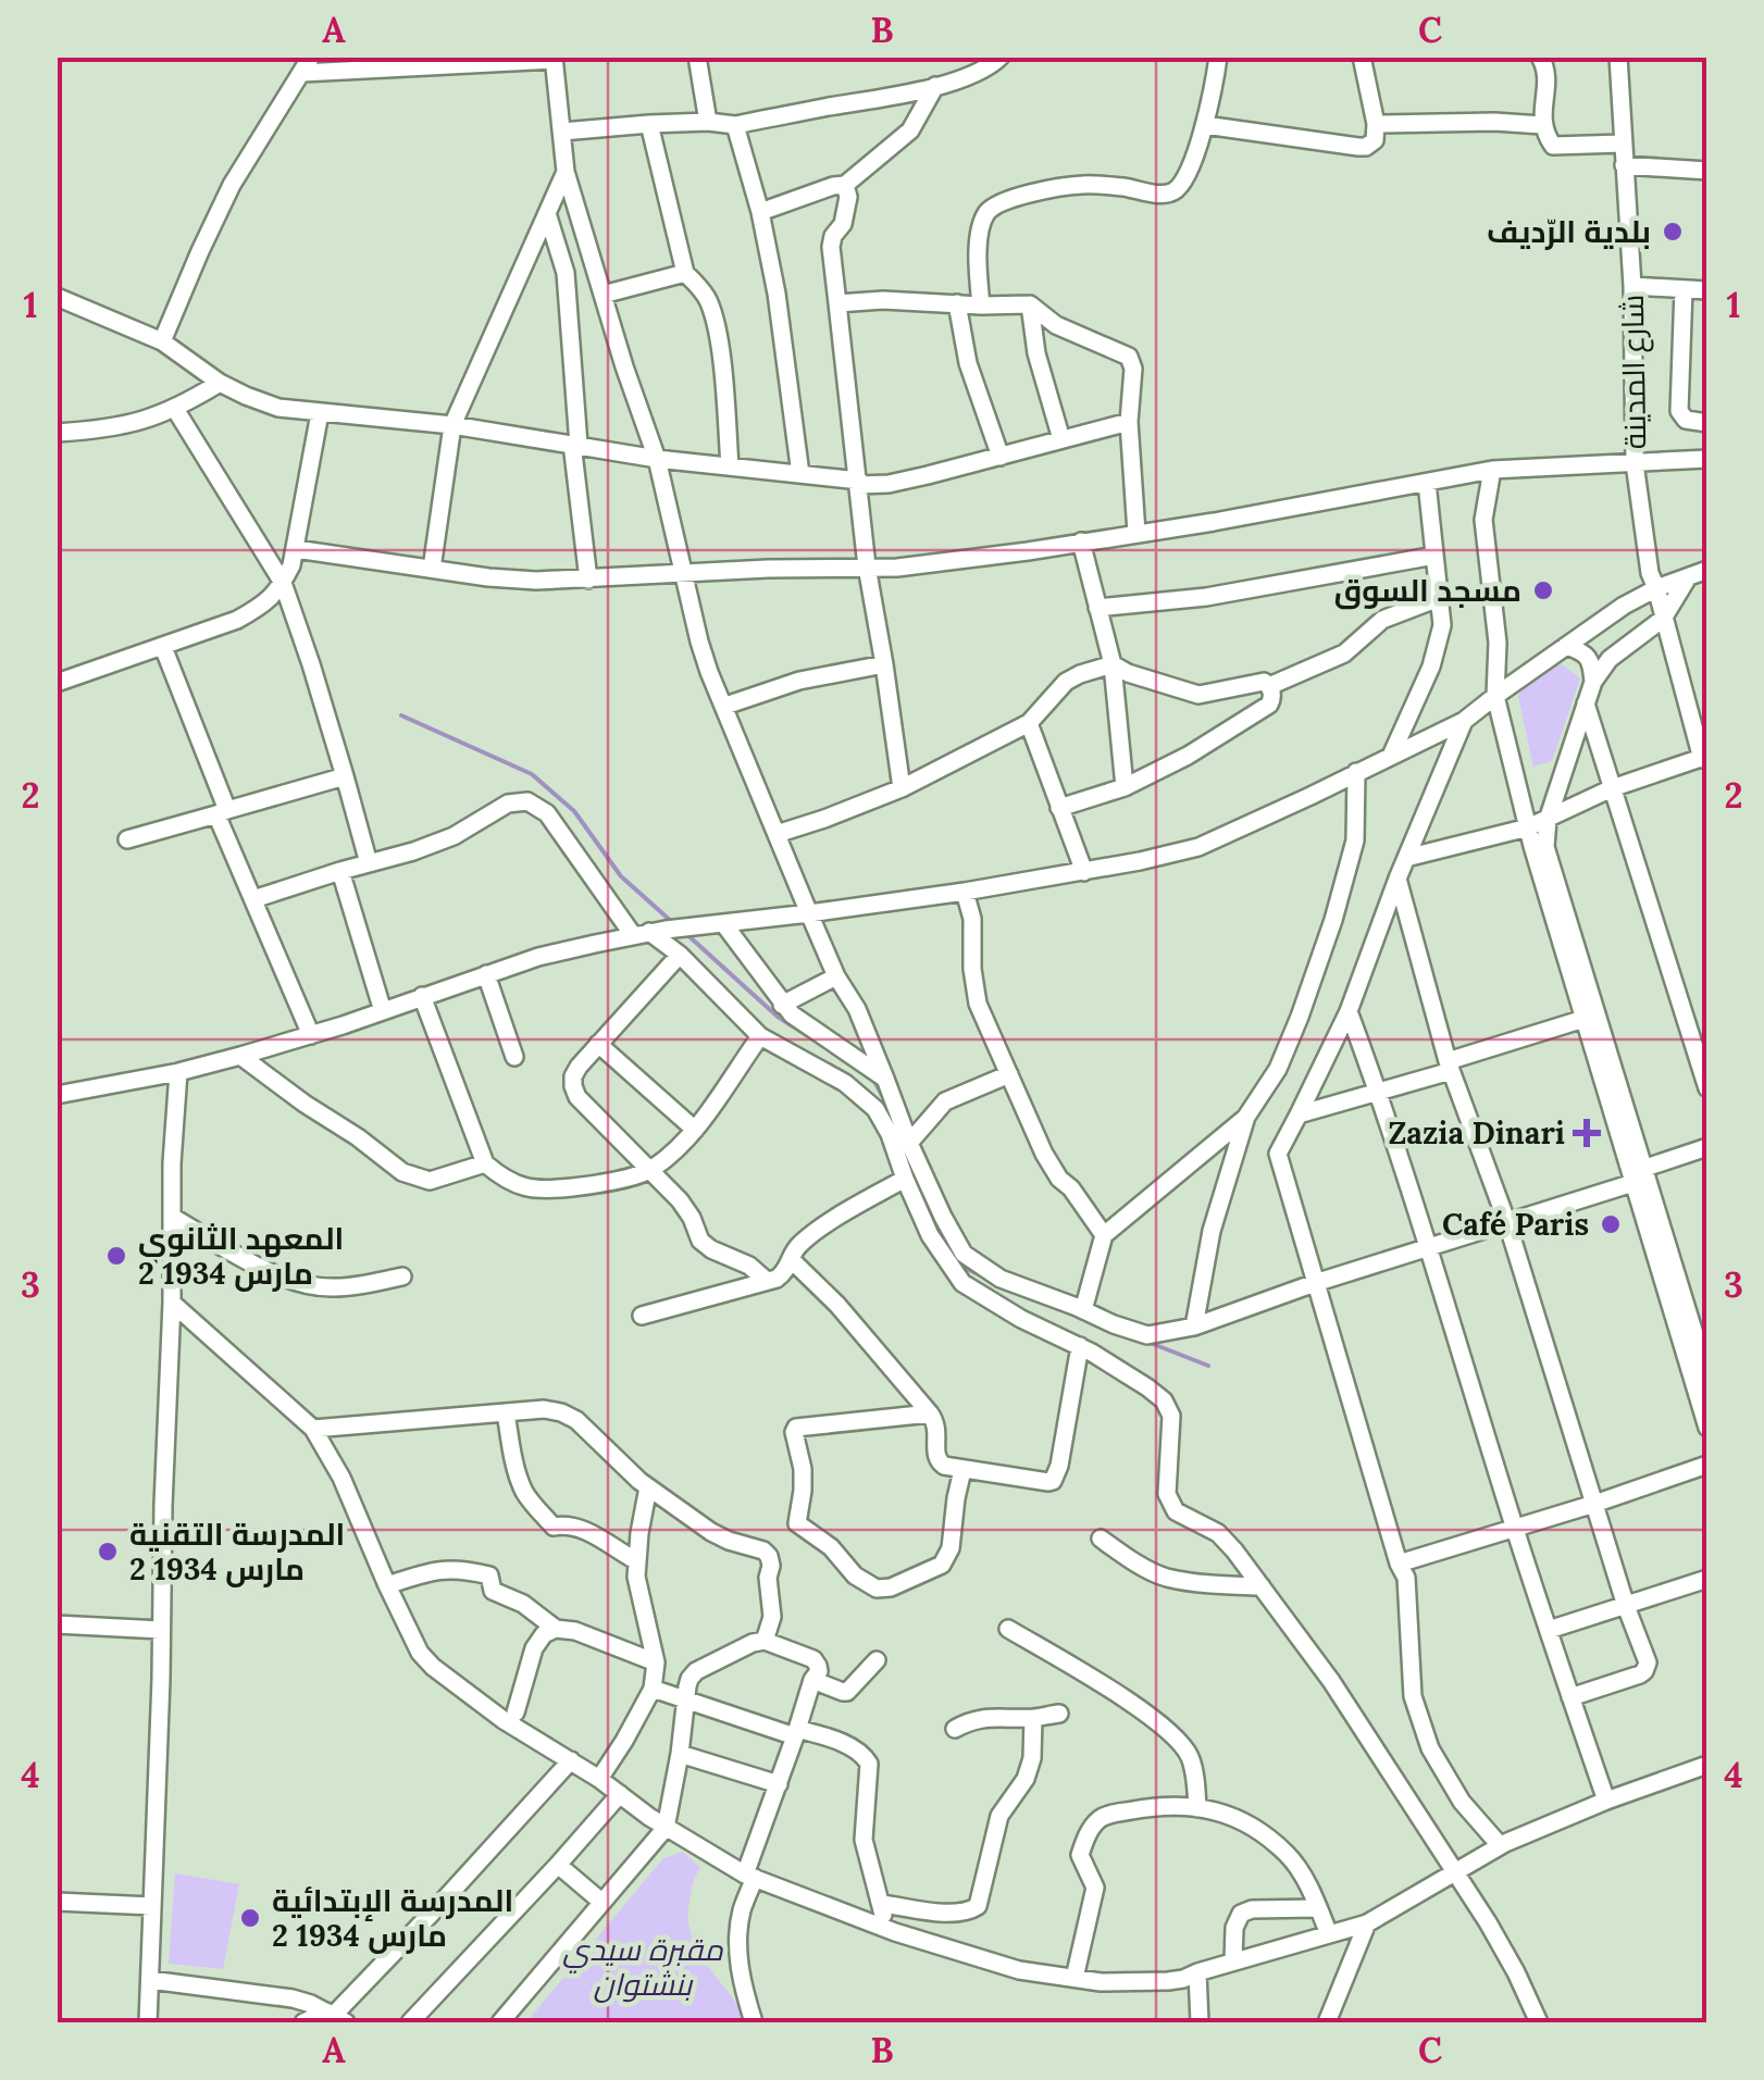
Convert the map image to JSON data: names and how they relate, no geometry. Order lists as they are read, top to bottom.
{
  "streets": {
    "street": ["شارع المدينة"]
  },
  "parks": ["مقبرة سيدي بنشتوان"],
  "places": {
    "other": [
      "بلدية الرّديف",
      "مسجد السوق",
      "Café Paris",
      "المعهد الثانوي 2 مارس 1934",
      "المدرسة التقنية 2 مارس 1934",
      "المدرسة الإبتدائية 2 مارس 1934"
    ],
    "health": ["Zazia Dinari"]
  },
  "grid": {
    "columns": ["A", "B", "C"],
    "rows": [
      "1",
      "2",
      "3",
      "4"
    ]
  }
}
